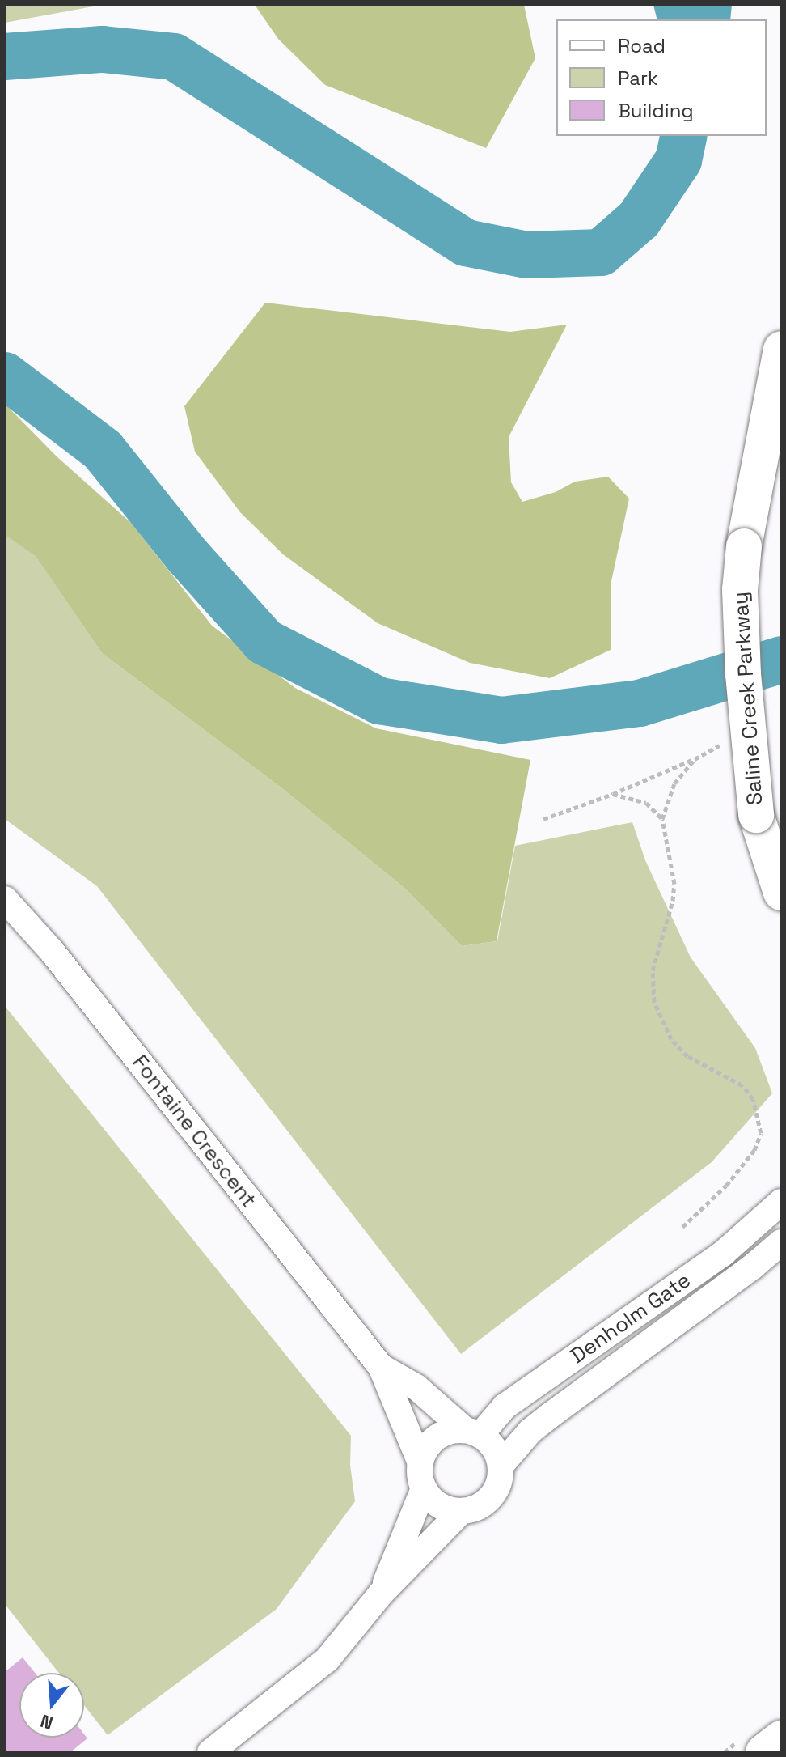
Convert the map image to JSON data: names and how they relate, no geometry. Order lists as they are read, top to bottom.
{
  "streets": {
    "main road": ["Saline Creek Parkway"],
    "street": ["Fontaine Crescent", "Denholm Gate"]
  },
  "crossings": [
    ["Fontaine Crescent", "Denholm Gate"]
  ],
  "legend": ["Road", "Park", "Building"],
  "north": "bottom"
}
